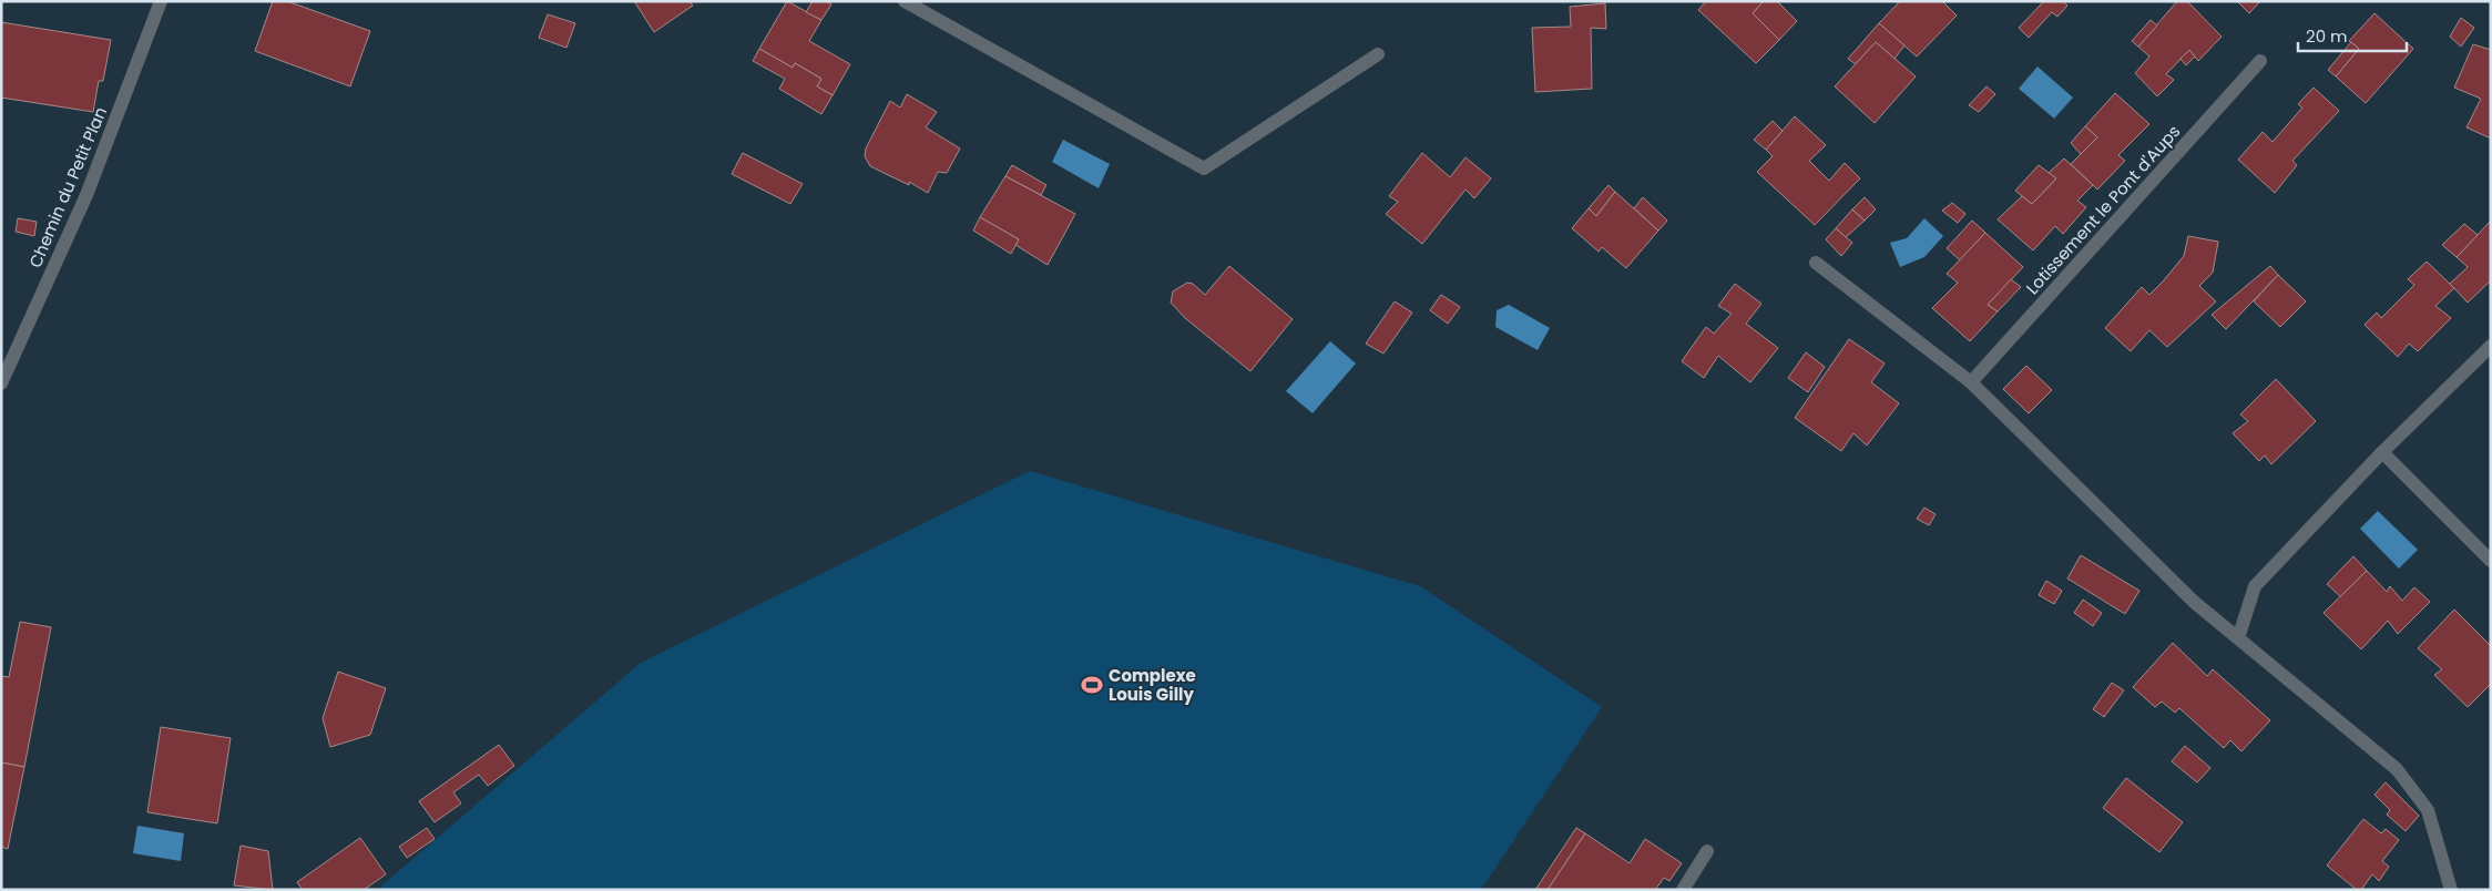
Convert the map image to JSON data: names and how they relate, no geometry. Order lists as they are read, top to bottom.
{
  "streets": {
    "street": ["Chemin du Petit Plan", "Lotissement le Pont d'Aups"]
  },
  "places": {
    "sports": ["Complexe Louis Gilly"]
  },
  "scale_bar": "20 m"
}
